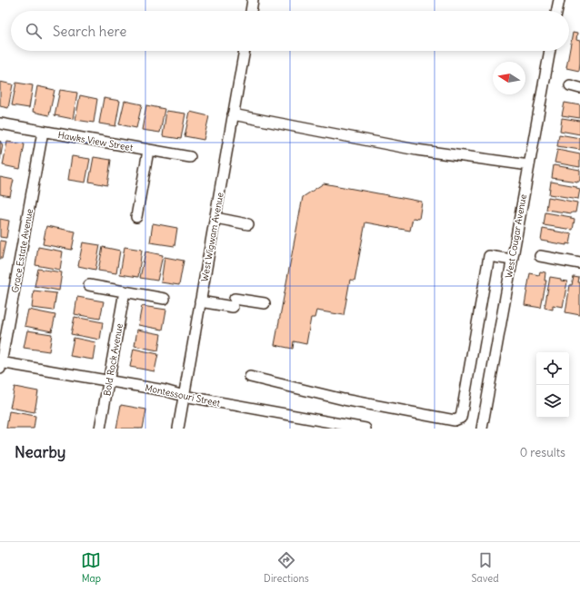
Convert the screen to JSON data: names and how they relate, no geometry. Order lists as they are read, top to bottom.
{
  "streets": {
    "street": [
      "Hawks View Street",
      "West Cougar Avenue",
      "West Wigwam Avenue",
      "Grace Estate Avenue",
      "Bold Rock Avenue",
      "Montessouri Street"
    ]
  },
  "crossings": [
    ["Hawks View Street", "Grace Estate Avenue"],
    ["West Wigwam Avenue", "Montessouri Street"],
    ["Grace Estate Avenue", "Montessouri Street"],
    ["Bold Rock Avenue", "Montessouri Street"]
  ],
  "north": "left",
  "page": {
    "search": "Search here",
    "heading": ["Nearby", "0 results"],
    "nav": ["Map", "Directions", "Saved"]
  }
}
